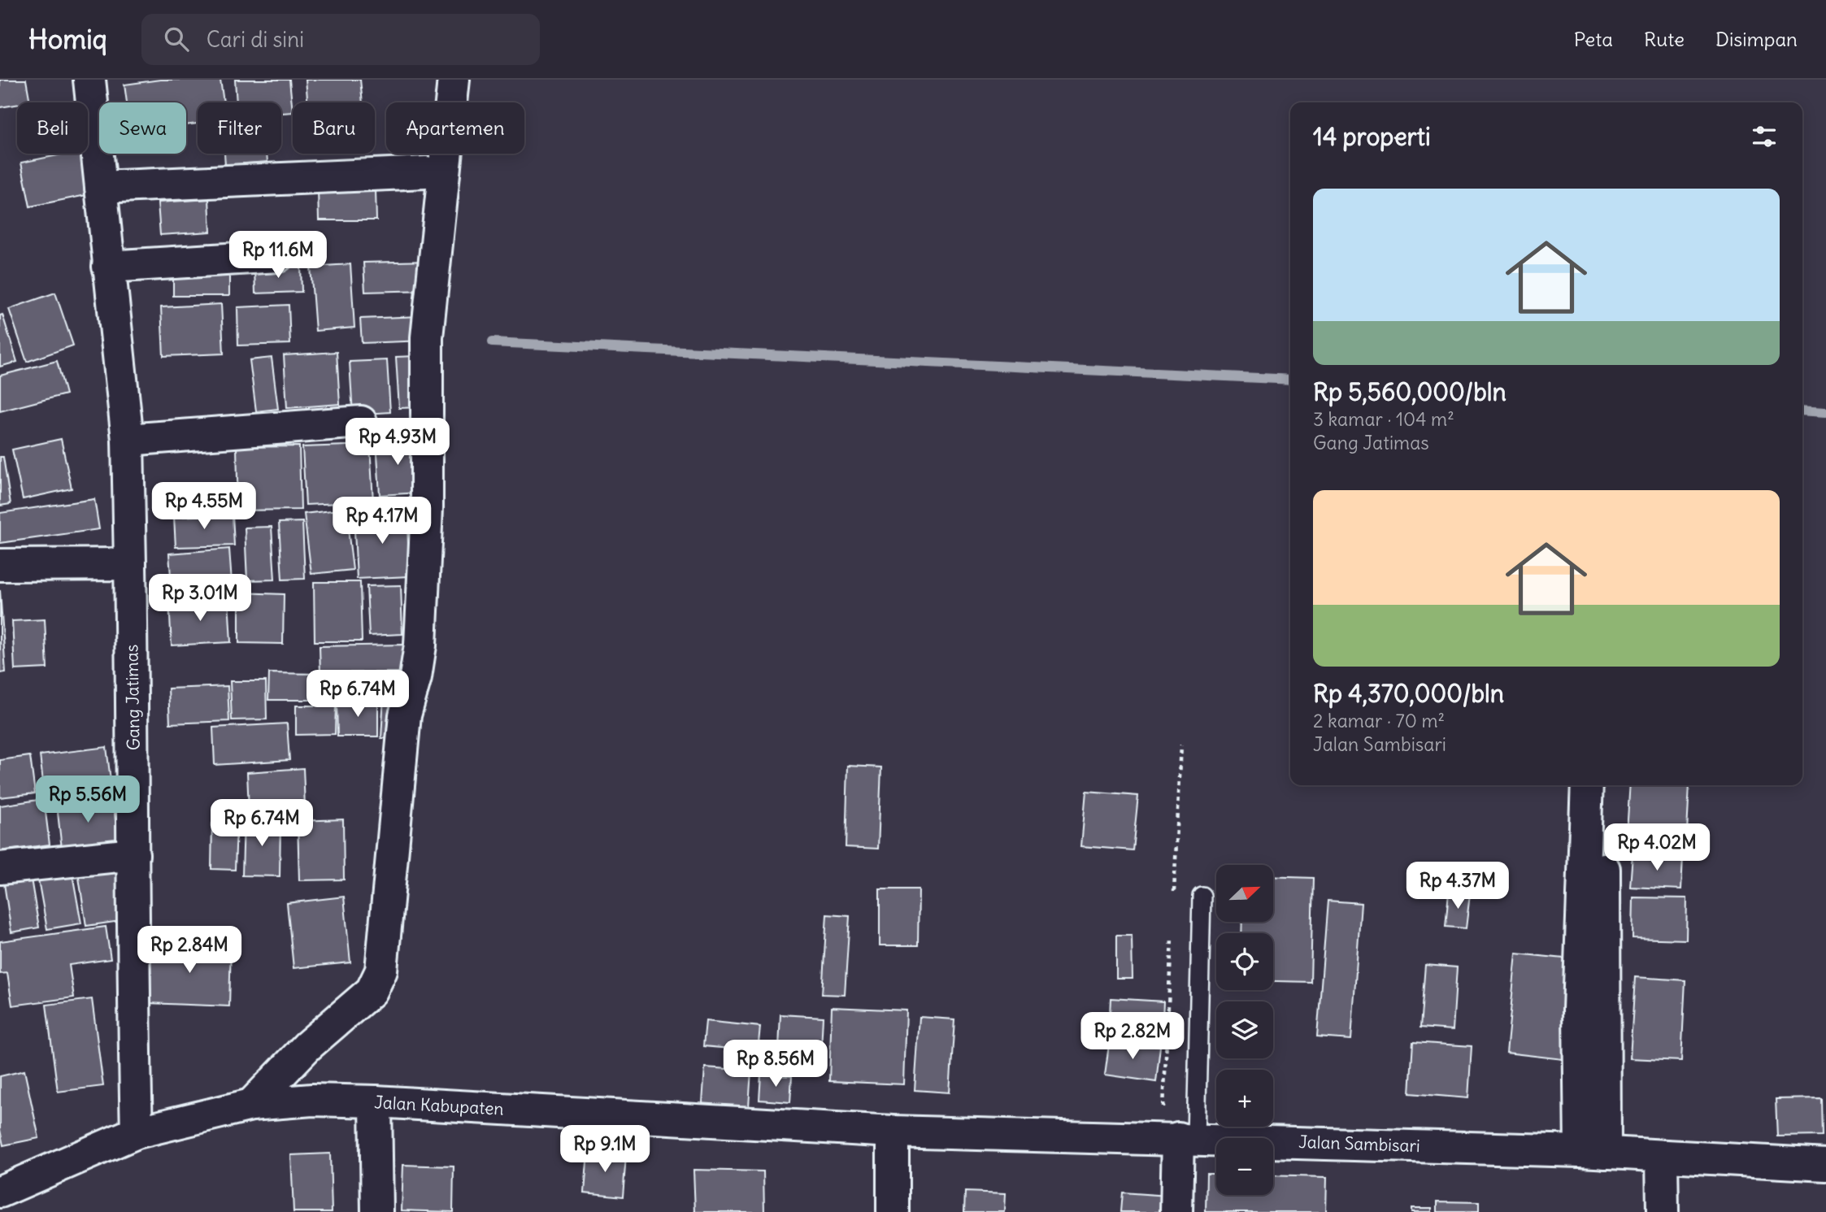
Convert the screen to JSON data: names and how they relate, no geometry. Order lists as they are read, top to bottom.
{
  "streets": {
    "street": ["Gang Jatimas", "Jalan Kabupaten", "Jalan Sambisari"]
  },
  "crossings": [
    ["Gang Jatimas", "Jalan Kabupaten"],
    ["Jalan Kabupaten", "Jalan Sambisari"]
  ],
  "north": "top right",
  "page": {
    "header": "Homiq",
    "search": "Cari di sini",
    "nav": ["Peta", "Rute", "Disimpan"],
    "chip": [
      "Beli",
      "Sewa",
      "Filter",
      "Baru",
      "Apartemen"
    ],
    "heading": "14 properti",
    "list": [
      {
        "name": "Rp 5,560,000/bln",
        "note": "3 kamar · 104 m² · Gang Jatimas"
      },
      {
        "name": "Rp 4,370,000/bln",
        "note": "2 kamar · 70 m² · Jalan Sambisari"
      }
    ],
    "price": [
      "Rp 11.6M",
      "Rp 4.93M",
      "Rp 4.55M",
      "Rp 4.17M",
      "Rp 3.01M",
      "Rp 6.74M",
      "Rp 5.56M",
      "Rp 6.74M",
      "Rp 4.02M",
      "Rp 4.37M",
      "Rp 2.84M",
      "Rp 2.82M",
      "Rp 8.56M",
      "Rp 9.1M"
    ],
    "map_buttons": ["+", "−"]
  }
}
